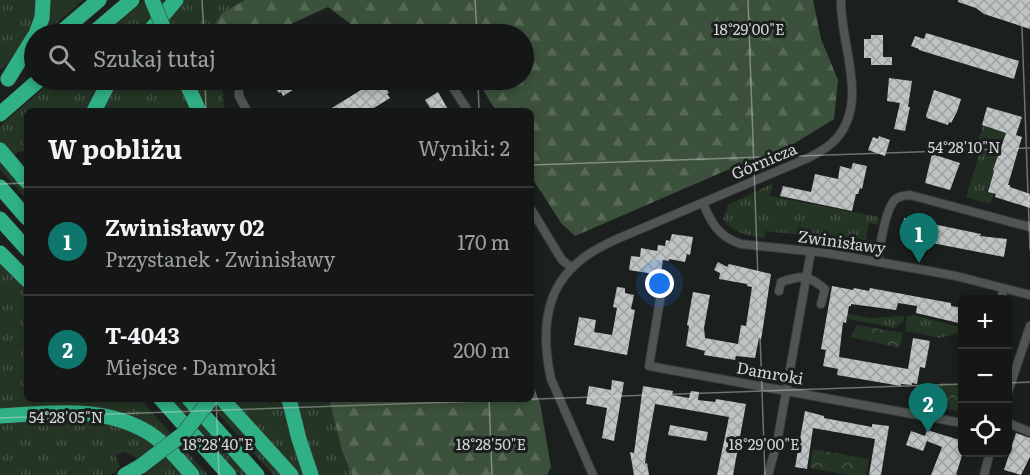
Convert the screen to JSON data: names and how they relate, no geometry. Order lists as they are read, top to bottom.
{
  "streets": {
    "street": ["Górnicza", "Zwinisławy", "Damroki"]
  },
  "crossings": [
    ["Górnicza", "Zwinisławy"]
  ],
  "page": {
    "search": "Szukaj tutaj",
    "heading": ["W pobliżu", "Wyniki: 2"],
    "list": [
      {
        "mark": "1",
        "name": "Zwinisławy 02",
        "note": "Przystanek · Zwinisławy",
        "value": "170 m"
      },
      {
        "mark": "2",
        "name": "T-4043",
        "note": "Miejsce · Damroki",
        "value": "200 m"
      }
    ],
    "pins": ["1", "2"],
    "map_buttons": ["+", "−"]
  },
  "coordinates": [
    "18°29'00\"E",
    "54°28'10\"N",
    "54°28'05\"N",
    "18°28'40\"E",
    "18°28'50\"E"
  ]
}
